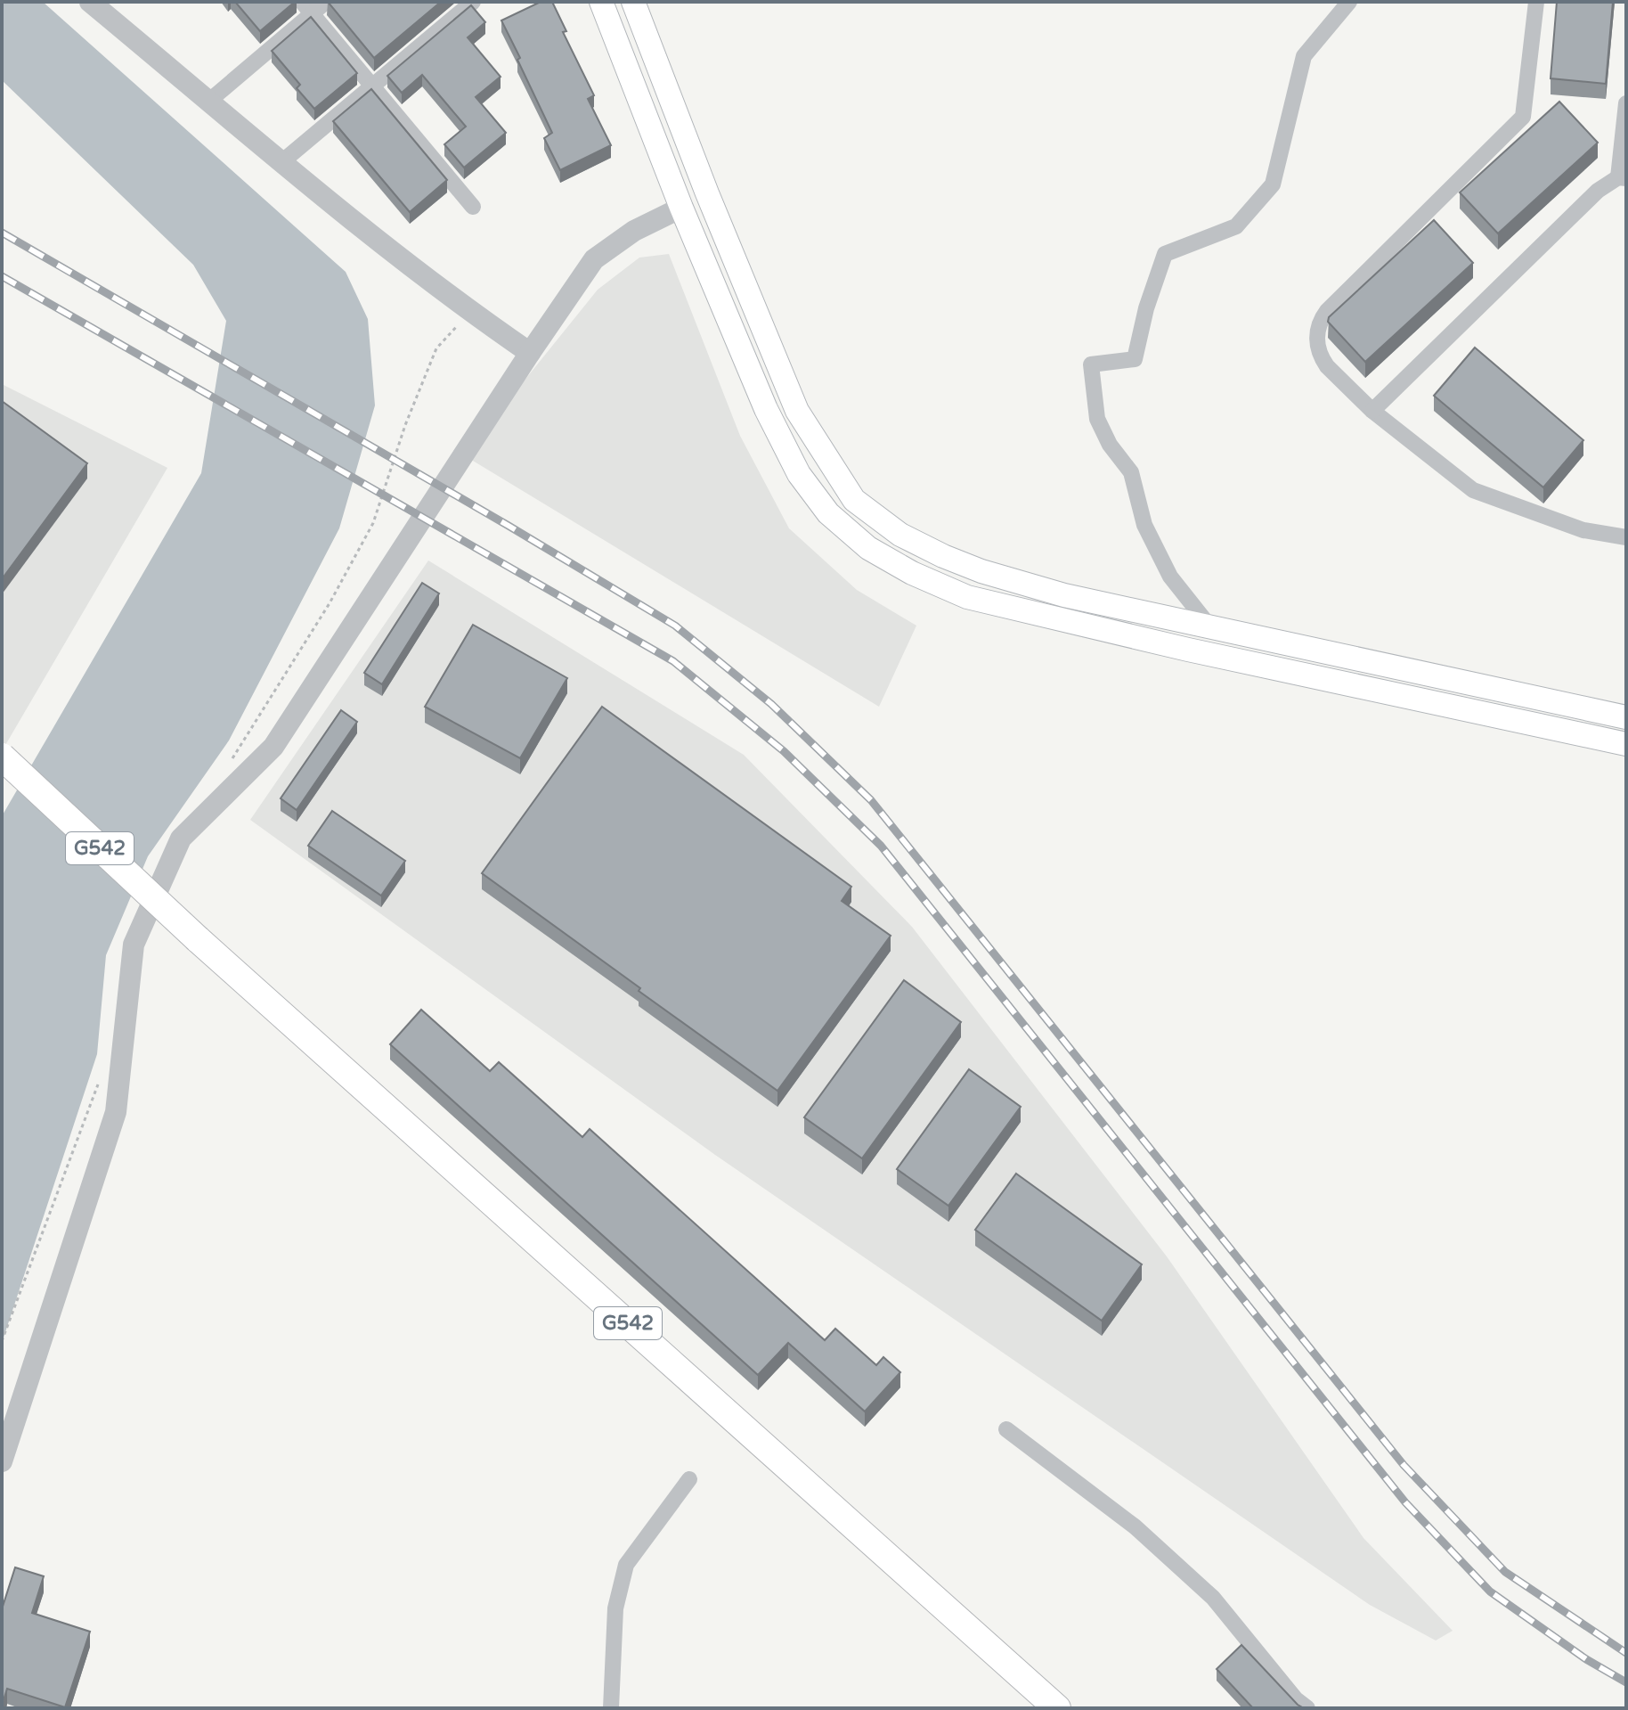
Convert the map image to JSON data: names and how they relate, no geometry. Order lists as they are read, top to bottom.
{
  "streets": {
    "highway": ["G542"]
  }
}
